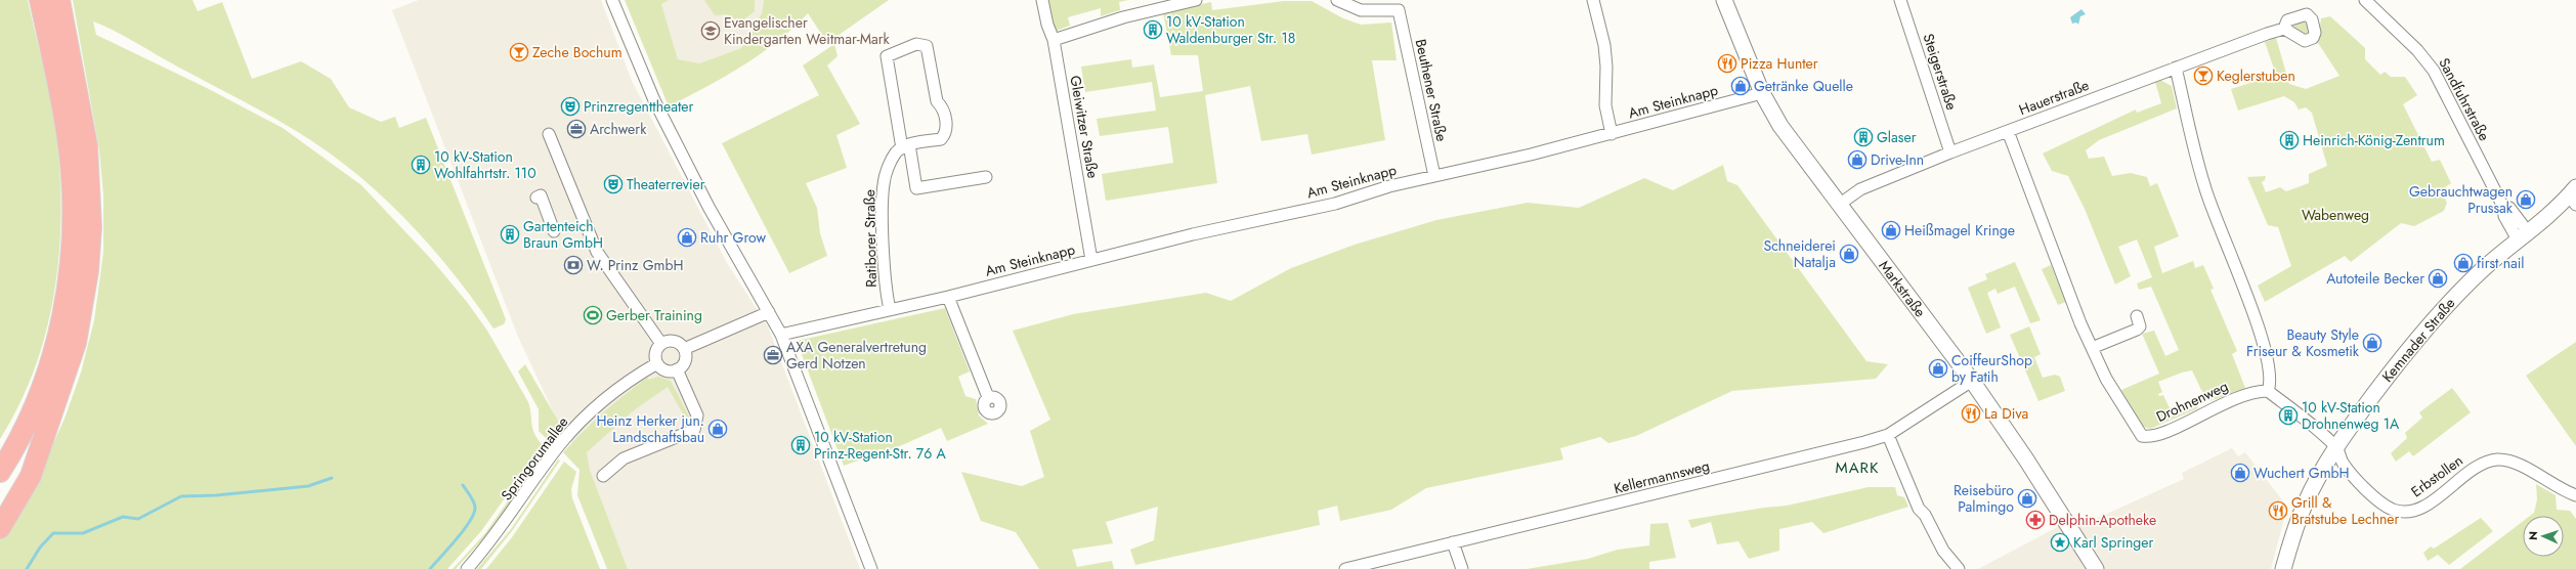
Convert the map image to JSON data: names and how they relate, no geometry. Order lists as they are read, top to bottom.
{
  "streets": {
    "main road": ["Markstraße", "Kemnader Straße"],
    "street": [
      "Steigerstraße",
      "Beuthener Straße",
      "Hauerstraße",
      "Sandfuhrstraße",
      "Am Steinknapp",
      "Gleiwitzer Straße",
      "Ratiborer Straße",
      "Drohnenweg",
      "Springorumallee",
      "Erbstollen",
      "Kellermannsweg"
    ]
  },
  "crossings": [
    ["Steigerstraße", "Hauerstraße"],
    ["Beuthener Straße", "Am Steinknapp"],
    ["Hauerstraße", "Markstraße"],
    ["Hauerstraße", "Drohnenweg"],
    ["Sandfuhrstraße", "Kemnader Straße"],
    ["Am Steinknapp", "Gleiwitzer Straße"],
    ["Am Steinknapp", "Ratiborer Straße"],
    ["Am Steinknapp", "Markstraße"],
    ["Markstraße", "Kellermannsweg"],
    ["Kemnader Straße", "Erbstollen"]
  ],
  "districts": ["MARK"],
  "parks": ["Wabenweg"],
  "places": {
    "building": [
      "10 kV-Station Waldenburger Str. 18",
      "Glaser",
      "Heinrich-König-Zentrum",
      "10 kV-Station Wohlfahrtstr. 110",
      "Gartenteich Braun GmbH",
      "10 kV-Station Drohnenweg 1A",
      "10 kV-Station Prinz-Regent-Str. 76 A"
    ],
    "school or university": ["Evangelischer Kindergarten Weitmar-Mark"],
    "bar": ["Zeche Bochum", "Keglerstuben"],
    "restaurant": ["Pizza Hunter", "La Diva", "Grill & Bratstube Lechner"],
    "shop": [
      "Getränke Quelle",
      "Drive-Inn",
      "Gebrauchtwagen Prussak",
      "Heißmagel Kringe",
      "Ruhr Grow",
      "Schneiderei Natalja",
      "first nail",
      "Autoteile Becker",
      "Beauty Style Friseur & Kosmetik",
      "CoiffeurShop by Fatih",
      "Heinz Herker jun. Landschaftsbau",
      "Wuchert GmbH",
      "Reisebüro Palmingo"
    ],
    "theatre": ["Prinzregenttheater", "Theaterrevier"],
    "office": ["Archwerk", "AXA Generalvertretung Gerd Notzen"],
    "bank": ["W. Prinz GmbH"],
    "sports": ["Gerber Training"],
    "pharmacy": ["Delphin-Apotheke"],
    "place": ["Karl Springer"]
  },
  "north": "left"
}
